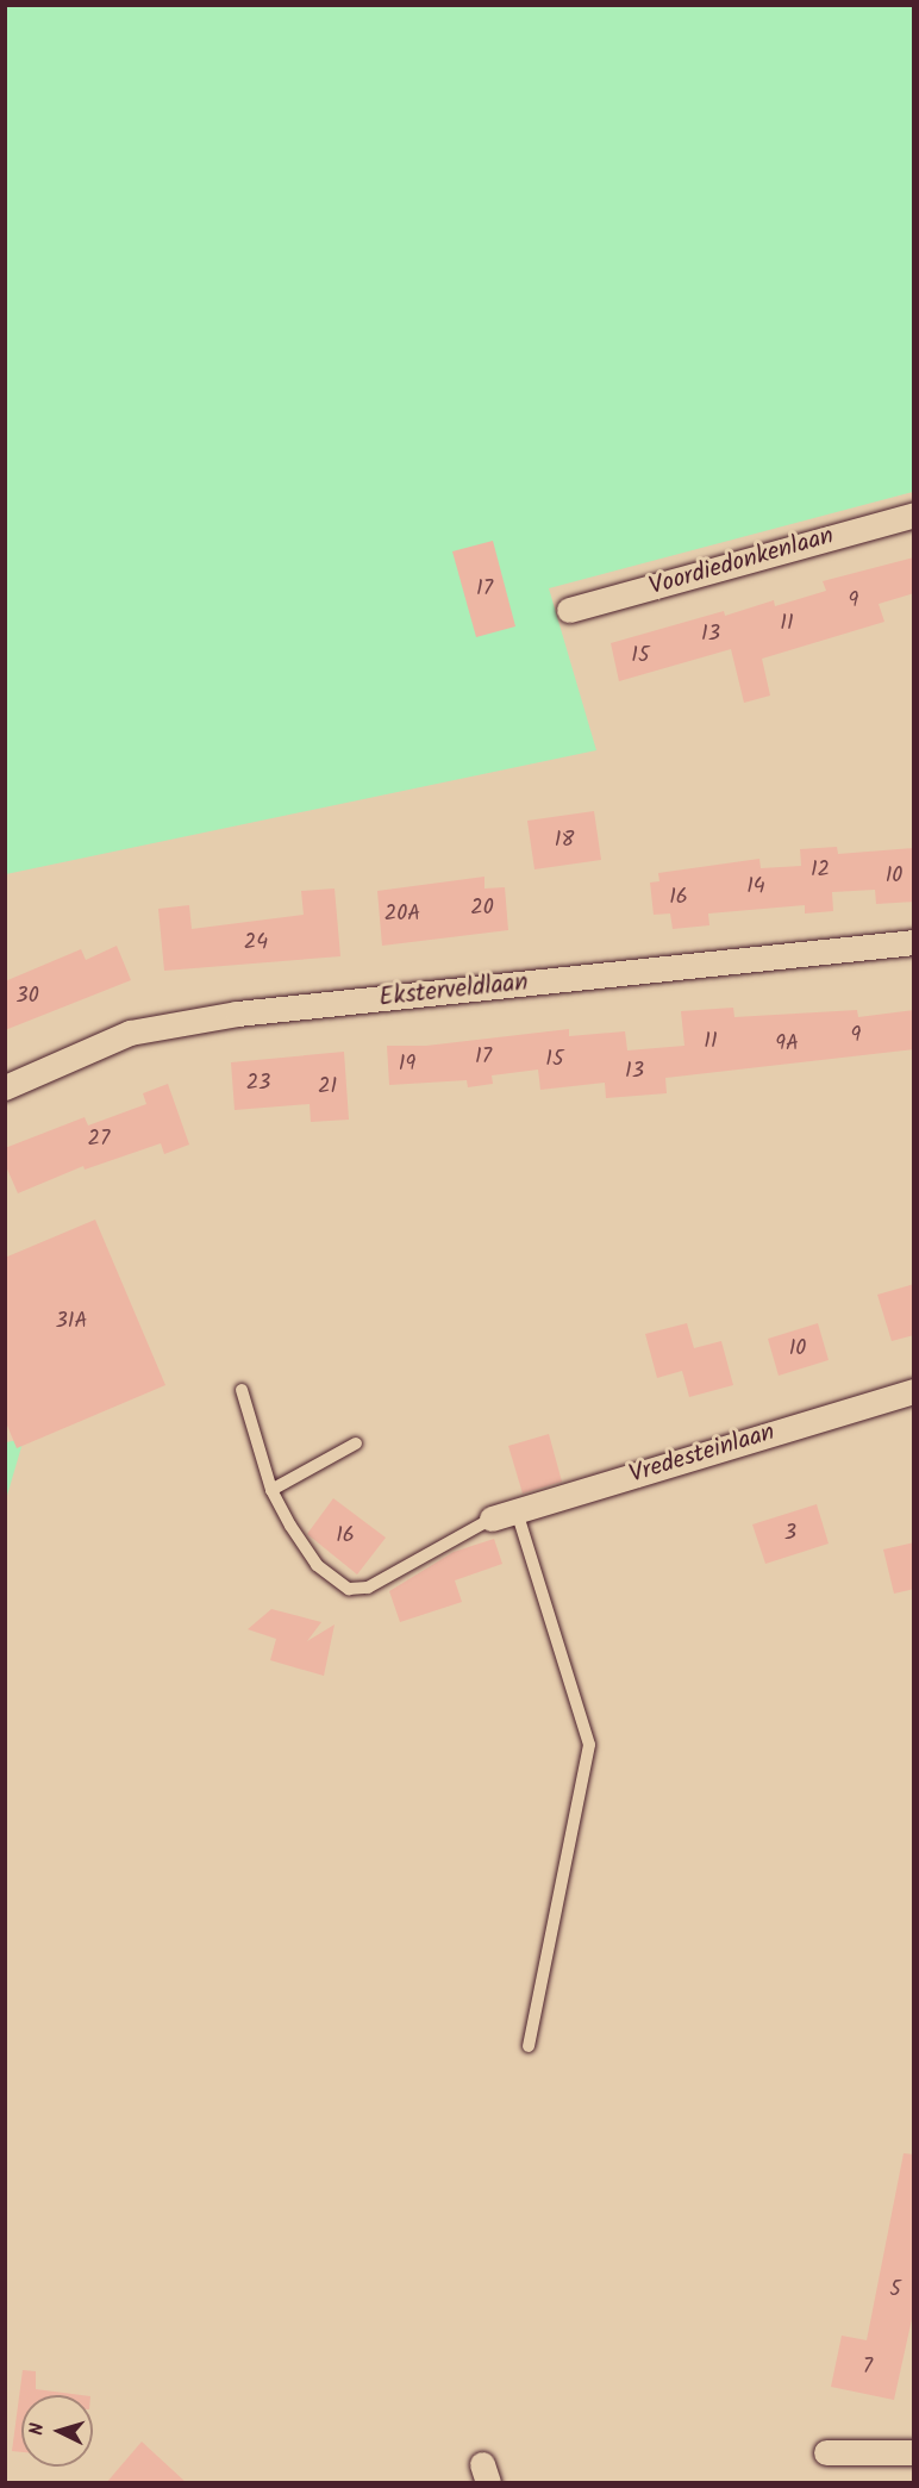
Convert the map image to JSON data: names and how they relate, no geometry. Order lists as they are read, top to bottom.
{
  "streets": {
    "street": ["Voordiedonkenlaan", "Eksterveldlaan", "Vredesteinlaan"]
  },
  "house_numbers": [
    "17",
    "9",
    "11",
    "13",
    "15",
    "18",
    "12",
    "10",
    "14",
    "16",
    "20",
    "20A",
    "24",
    "30",
    "9",
    "11",
    "9A",
    "17",
    "15",
    "19",
    "13",
    "23",
    "21",
    "27",
    "31A",
    "10",
    "3",
    "16",
    "5",
    "7"
  ],
  "north": "left"
}
